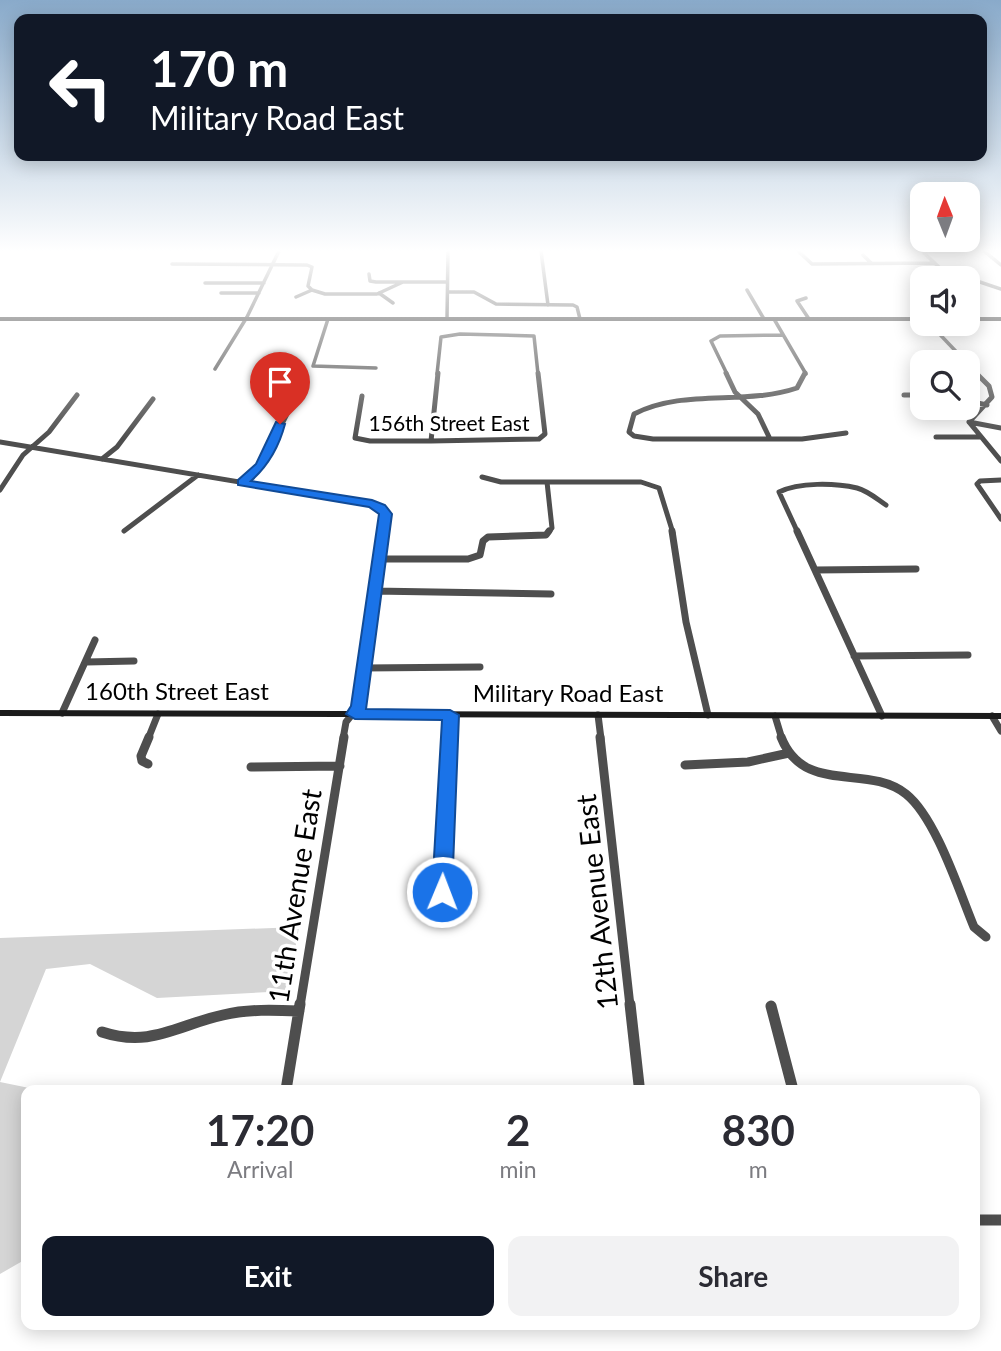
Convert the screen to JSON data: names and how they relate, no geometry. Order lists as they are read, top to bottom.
{
  "streets": {
    "main road": ["160th Street East", "Military Road East"],
    "street": ["156th Street East", "11th Avenue East", "12th Avenue East"]
  },
  "crossings": [
    ["160th Street East", "Military Road East"],
    ["160th Street East", "11th Avenue East"],
    ["Military Road East", "11th Avenue East"],
    ["Military Road East", "12th Avenue East"]
  ],
  "north": "top",
  "page": {
    "turn": ["170 m", "Military Road East"],
    "eta": [
      "17:20",
      "Arrival",
      "2",
      "min",
      "830",
      "m"
    ],
    "buttons": ["Exit", "Share"]
  }
}
